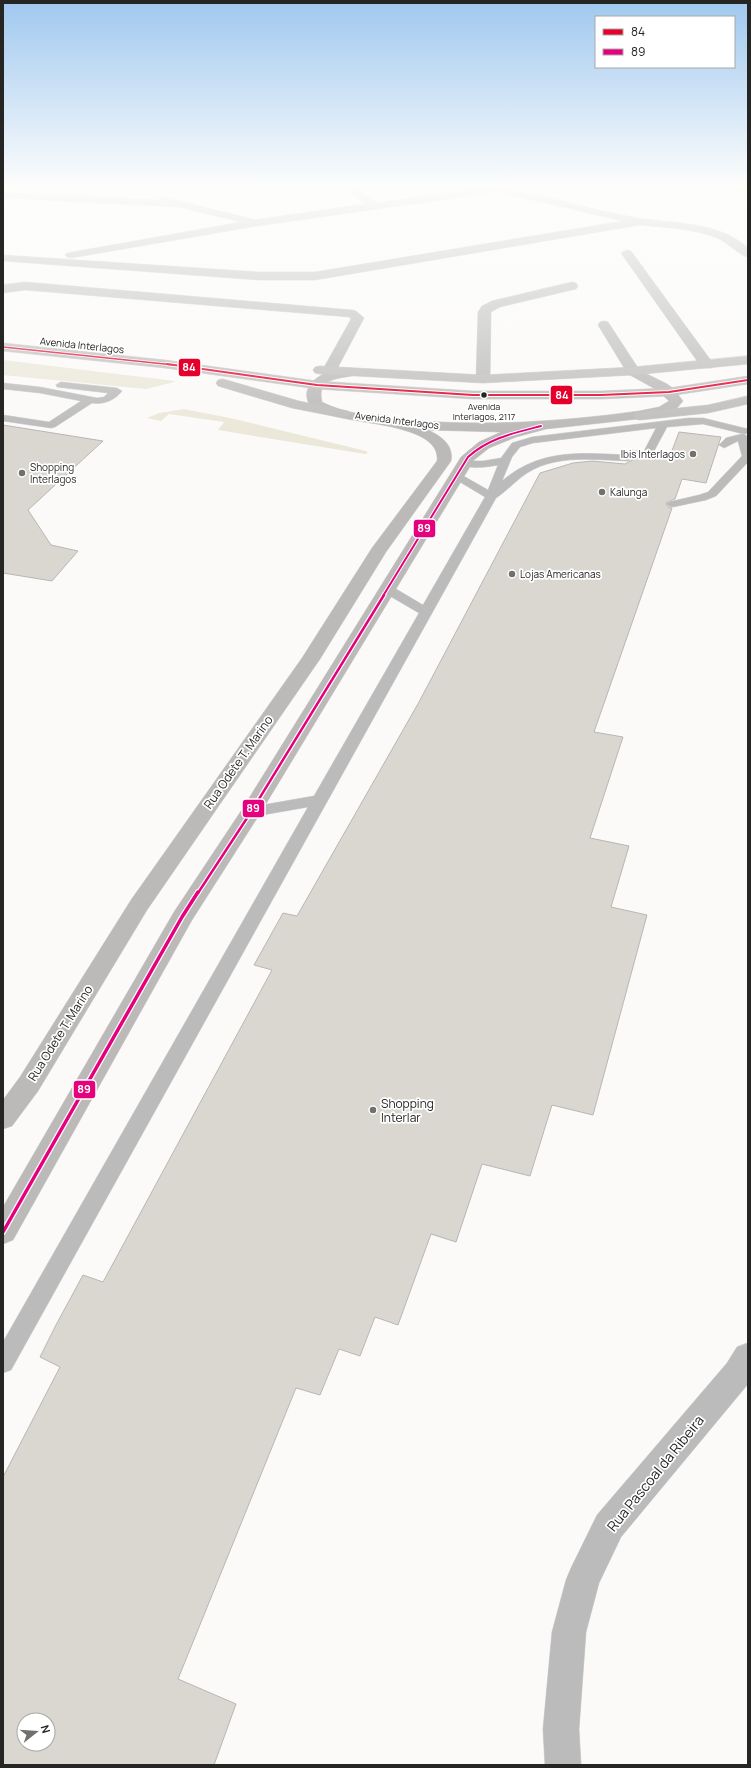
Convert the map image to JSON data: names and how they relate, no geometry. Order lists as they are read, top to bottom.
{
  "streets": {
    "main road": ["Avenida Interlagos"],
    "street": ["Rua Odete T. Marino", "Rua Pascoal da Ribeira"]
  },
  "crossings": [
    ["Avenida Interlagos", "Rua Odete T. Marino"]
  ],
  "places": [
    "Avenida Interlagos, 2117",
    "Ibis Interlagos",
    "Shopping Interlagos",
    "Kalunga",
    "Lojas Americanas",
    "Shopping Interlar"
  ],
  "lines": ["transit line 84", "transit line 89"],
  "legend": ["84", "89"],
  "north": "right"
}
